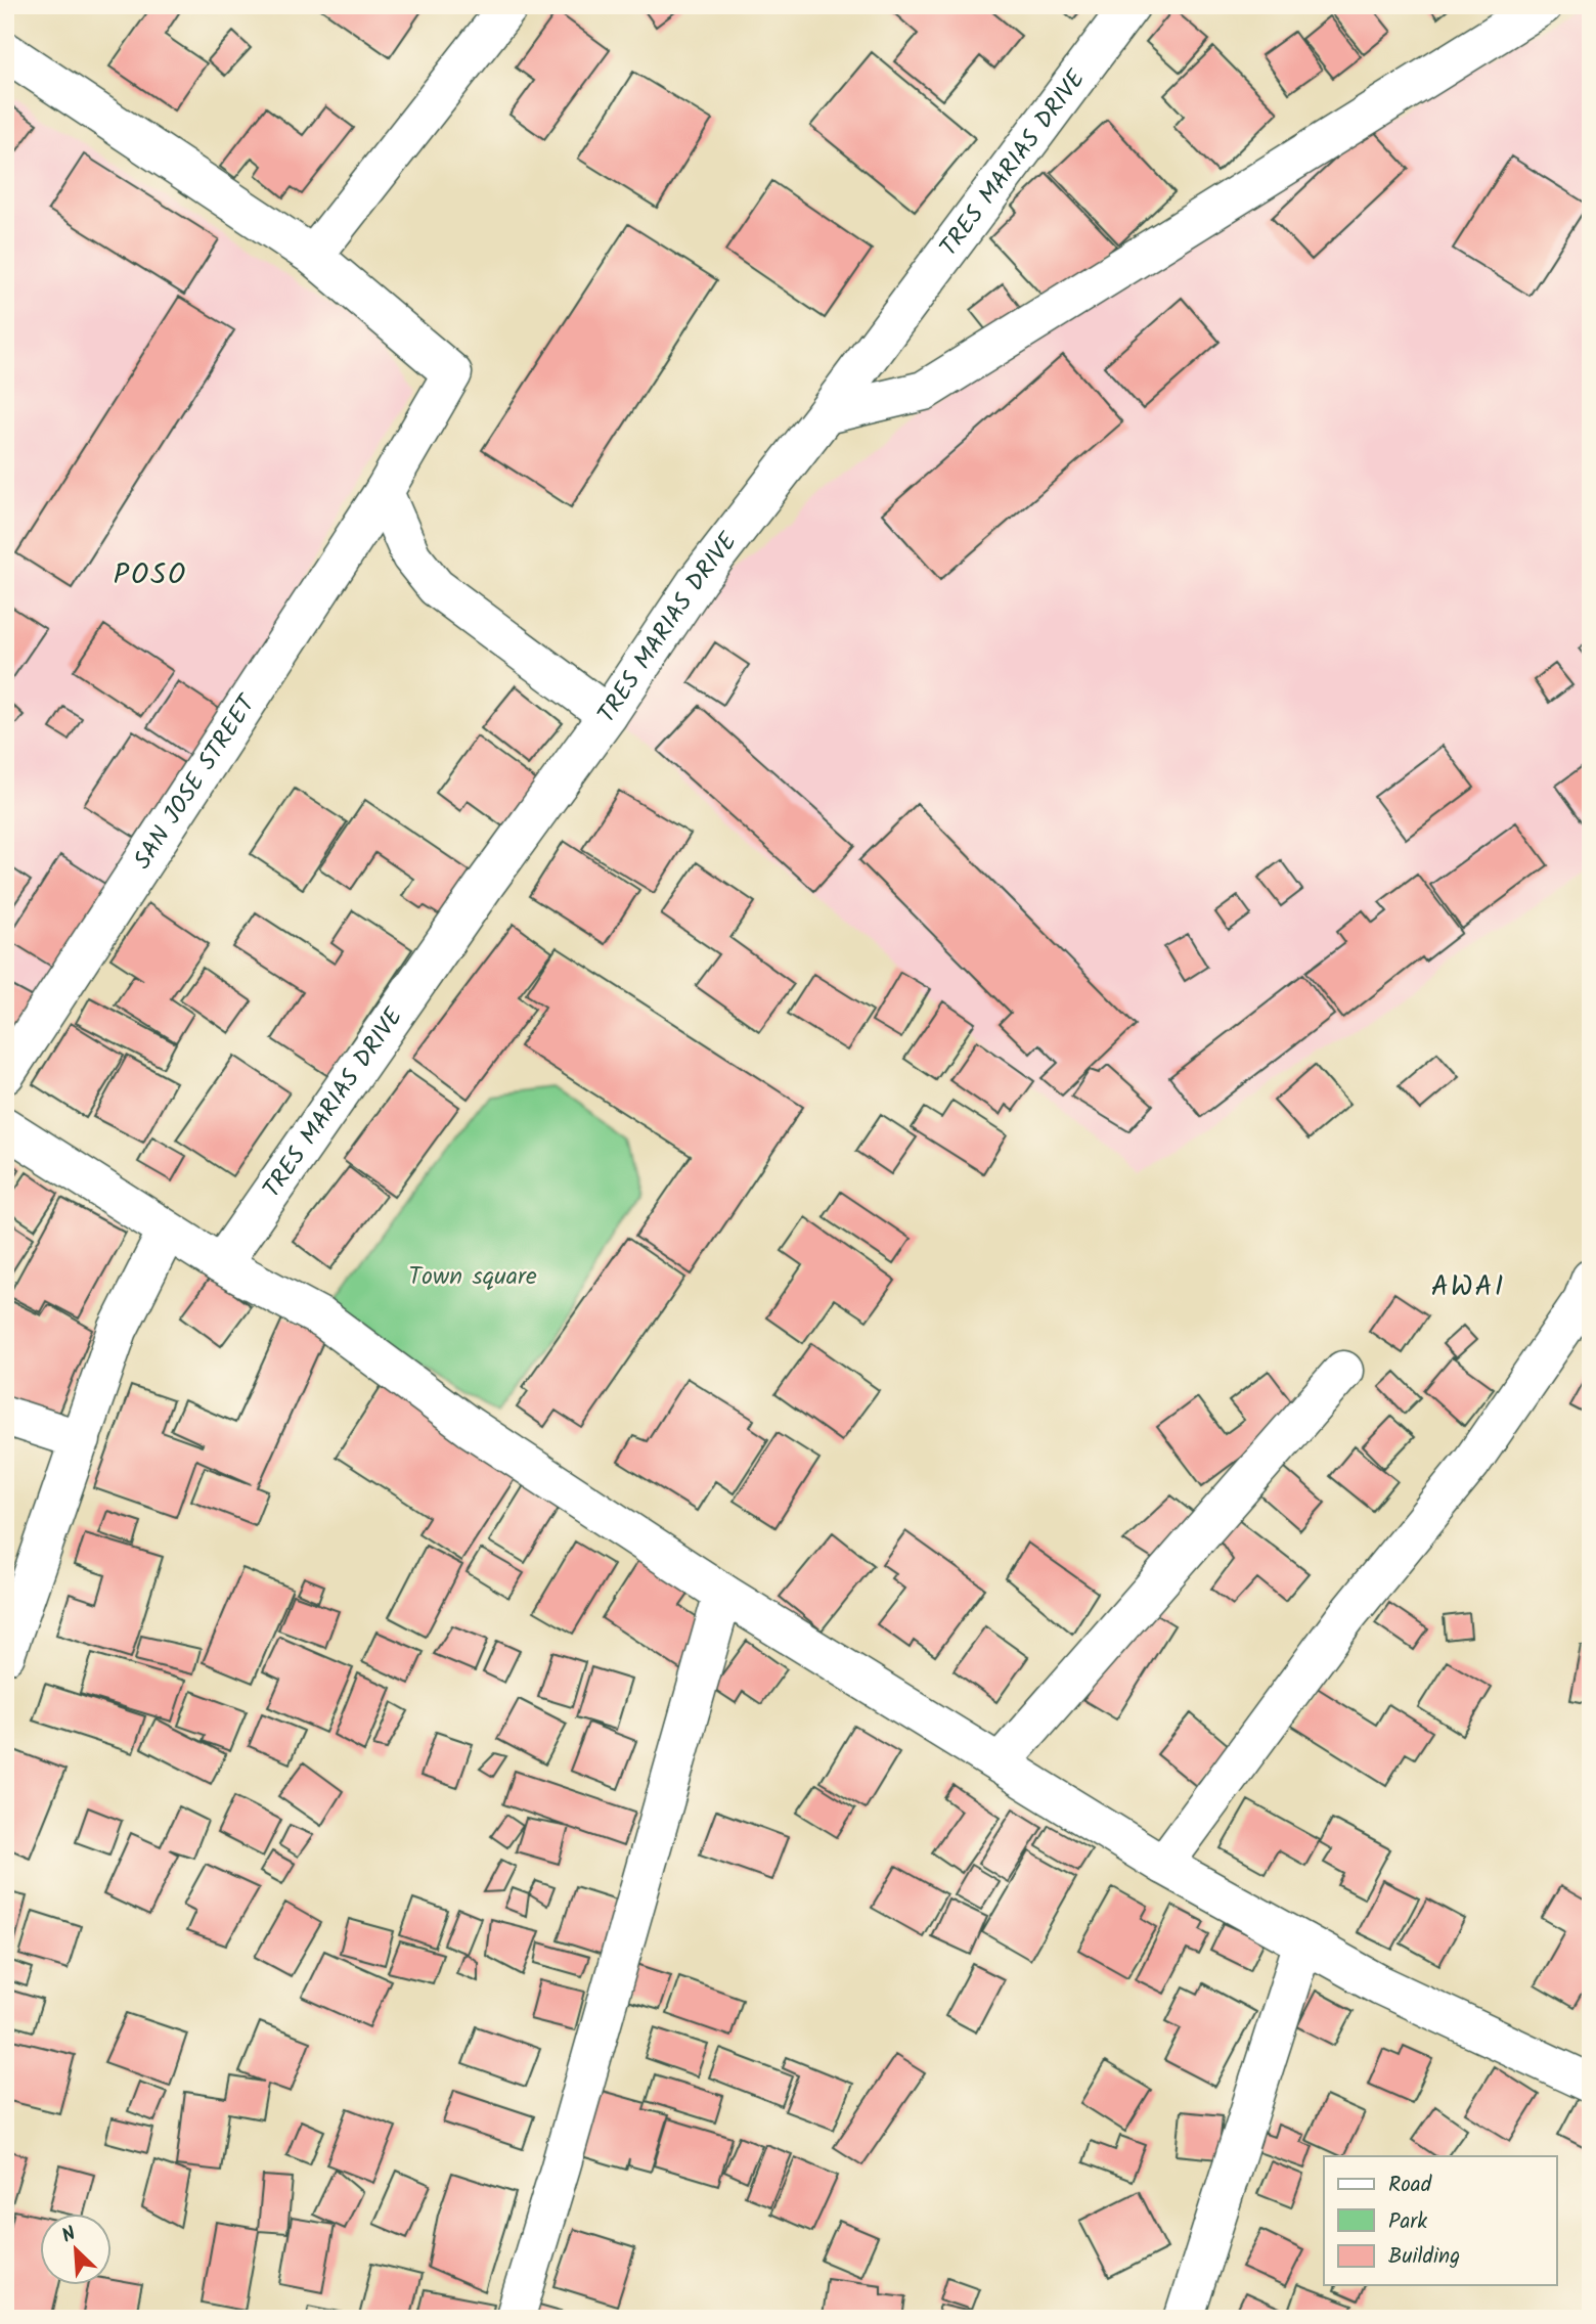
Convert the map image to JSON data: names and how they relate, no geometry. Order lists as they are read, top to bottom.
{
  "streets": {
    "street": ["TRES MARIAS DRIVE", "SAN JOSE STREET"]
  },
  "districts": ["POSO", "AWAI"],
  "parks": ["Town square"],
  "legend": ["Road", "Park", "Building"],
  "north": "top left"
}
